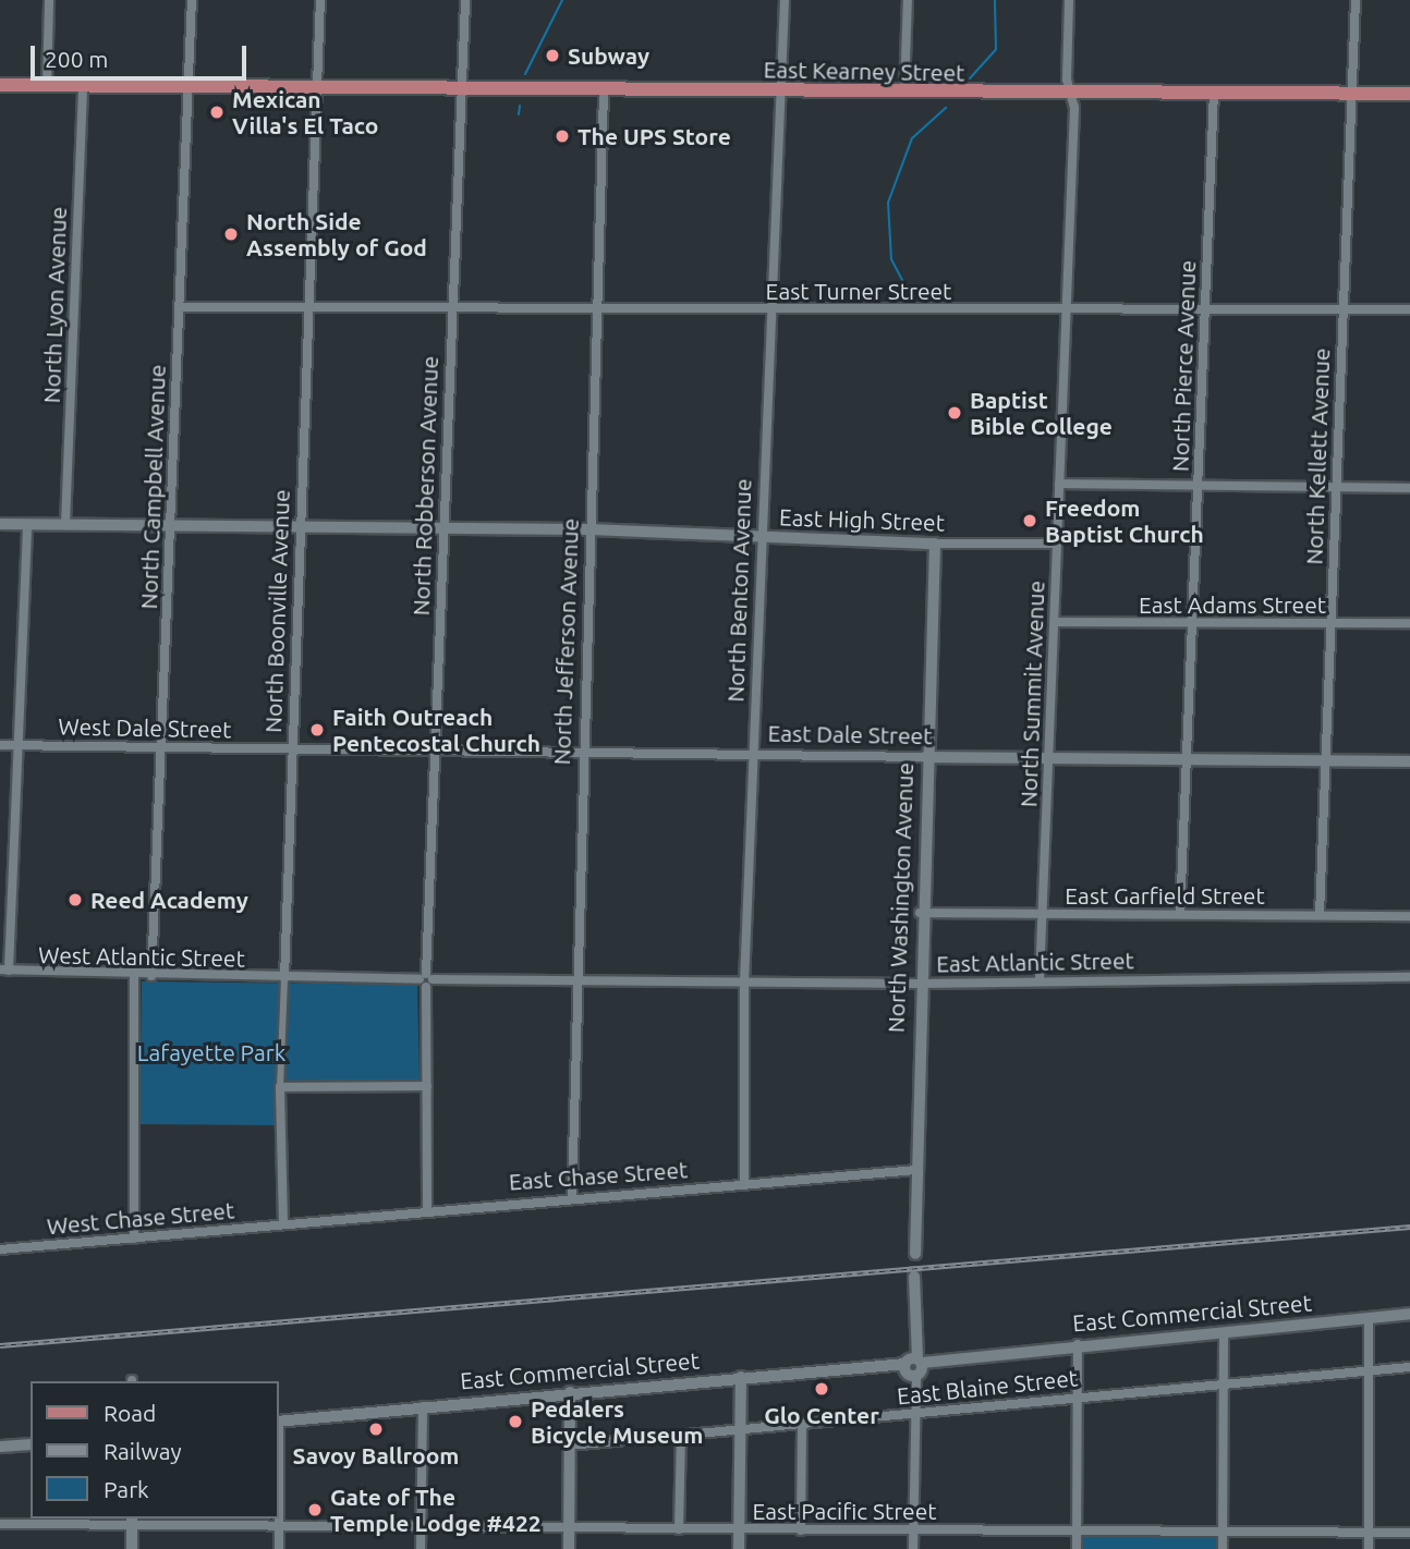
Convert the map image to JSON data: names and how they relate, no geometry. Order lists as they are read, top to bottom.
{
  "streets": {
    "main road": ["East Kearney Street"],
    "street": [
      "East Turner Street",
      "North Lyon Avenue",
      "North Pierce Avenue",
      "North Kellett Avenue",
      "North Robberson Avenue",
      "North Campbell Avenue",
      "East High Street",
      "North Benton Avenue",
      "East Adams Street",
      "North Boonville Avenue",
      "North Jefferson Avenue",
      "North Summit Avenue",
      "West Dale Street",
      "East Dale Street",
      "East Garfield Street",
      "North Washington Avenue",
      "West Atlantic Street",
      "East Atlantic Street",
      "East Chase Street",
      "West Chase Street",
      "East Commercial Street",
      "East Blaine Street",
      "East Pacific Street"
    ]
  },
  "crossings": [
    ["East Kearney Street", "North Lyon Avenue"],
    ["East Kearney Street", "North Pierce Avenue"],
    ["East Kearney Street", "North Kellett Avenue"],
    ["East Kearney Street", "North Robberson Avenue"],
    ["East Kearney Street", "North Campbell Avenue"],
    ["East Kearney Street", "North Benton Avenue"],
    ["East Kearney Street", "North Boonville Avenue"],
    ["East Kearney Street", "North Jefferson Avenue"],
    ["East Kearney Street", "North Summit Avenue"],
    ["East Turner Street", "North Pierce Avenue"],
    ["East Turner Street", "North Kellett Avenue"],
    ["East Turner Street", "North Robberson Avenue"],
    ["East Turner Street", "North Campbell Avenue"],
    ["East Turner Street", "North Benton Avenue"],
    ["East Turner Street", "North Boonville Avenue"],
    ["East Turner Street", "North Jefferson Avenue"],
    ["East Turner Street", "North Summit Avenue"],
    ["North Lyon Avenue", "East High Street"],
    ["North Pierce Avenue", "East Adams Street"],
    ["North Pierce Avenue", "East Dale Street"],
    ["North Pierce Avenue", "East Garfield Street"],
    ["North Kellett Avenue", "East Adams Street"],
    ["North Kellett Avenue", "East Dale Street"],
    ["North Kellett Avenue", "East Garfield Street"],
    ["North Robberson Avenue", "East High Street"],
    ["North Robberson Avenue", "East Dale Street"],
    ["North Robberson Avenue", "East Atlantic Street"],
    ["North Robberson Avenue", "East Chase Street"],
    ["North Campbell Avenue", "East High Street"],
    ["North Campbell Avenue", "West Dale Street"],
    ["North Campbell Avenue", "West Atlantic Street"],
    ["East High Street", "North Benton Avenue"],
    ["East High Street", "North Boonville Avenue"],
    ["East High Street", "North Jefferson Avenue"],
    ["East High Street", "North Summit Avenue"],
    ["East High Street", "North Washington Avenue"],
    ["North Benton Avenue", "East Dale Street"],
    ["North Benton Avenue", "East Atlantic Street"],
    ["North Benton Avenue", "East Chase Street"],
    ["East Adams Street", "North Summit Avenue"],
    ["North Boonville Avenue", "West Dale Street"],
    ["North Boonville Avenue", "East Dale Street"],
    ["North Boonville Avenue", "West Atlantic Street"],
    ["North Boonville Avenue", "East Atlantic Street"],
    ["North Boonville Avenue", "East Chase Street"],
    ["North Boonville Avenue", "West Chase Street"],
    ["North Jefferson Avenue", "East Dale Street"],
    ["North Jefferson Avenue", "East Atlantic Street"],
    ["North Jefferson Avenue", "East Chase Street"],
    ["North Summit Avenue", "East Dale Street"],
    ["North Summit Avenue", "East Garfield Street"],
    ["North Summit Avenue", "East Atlantic Street"],
    ["West Dale Street", "East Dale Street"],
    ["East Dale Street", "North Washington Avenue"],
    ["East Garfield Street", "North Washington Avenue"],
    ["North Washington Avenue", "East Atlantic Street"],
    ["North Washington Avenue", "East Chase Street"],
    ["West Atlantic Street", "East Atlantic Street"],
    ["East Chase Street", "West Chase Street"]
  ],
  "parks": ["Lafayette Park"],
  "places": [
    "Subway",
    "Mexican Villa's El Taco",
    "The UPS Store",
    "North Side Assembly of God",
    "Baptist Bible College",
    "Freedom Baptist Church",
    "Faith Outreach Pentecostal Church",
    "Reed Academy",
    "Glo Center",
    "Pedalers Bicycle Museum",
    "Savoy Ballroom",
    "Gate of The Temple Lodge #422"
  ],
  "legend": ["Road", "Railway", "Park"],
  "scale_bar": "200 m"
}
